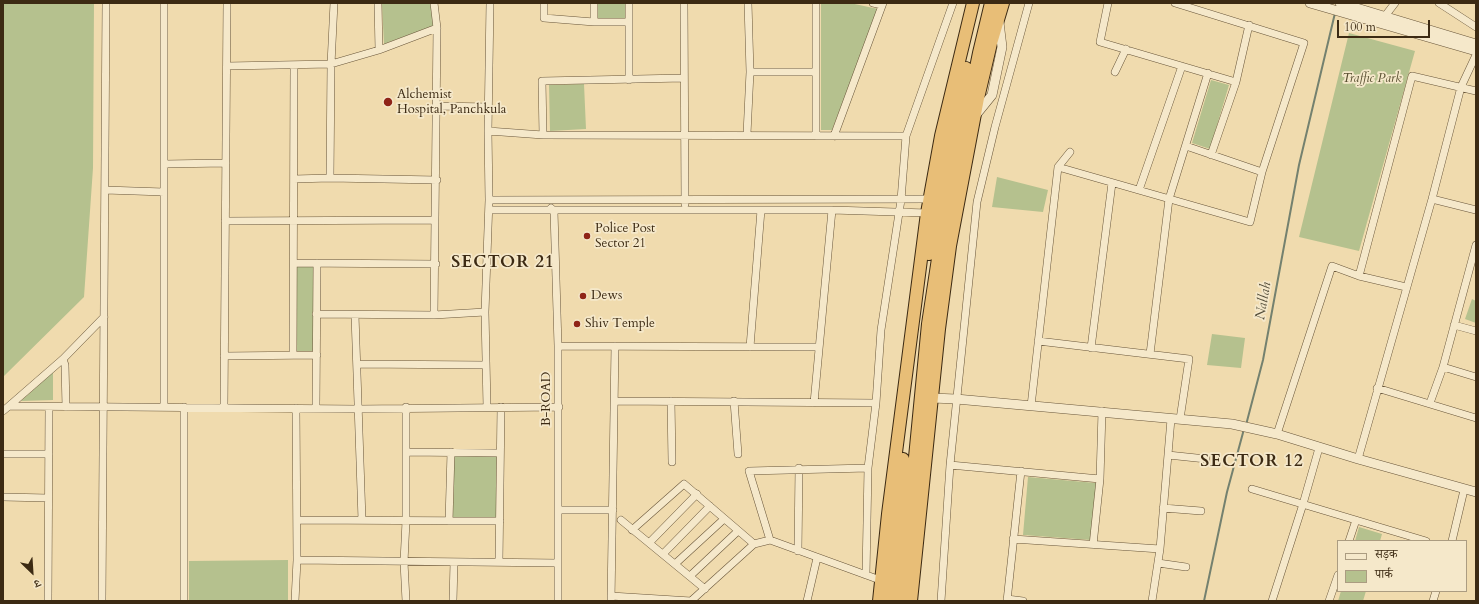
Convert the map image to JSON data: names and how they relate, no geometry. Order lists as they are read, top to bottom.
{
  "streets": {
    "street": ["B-ROAD"]
  },
  "districts": ["SECTOR 21", "SECTOR 12"],
  "water": ["Nallah"],
  "parks": ["Traffic Park"],
  "places": [
    "Alchemist Hospital, Panchkula",
    "Police Post Sector 21",
    "Dews",
    "Shiv Temple"
  ],
  "legend": ["सड़क", "पार्क"],
  "scale_bar": "100 m",
  "north": "bottom right"
}
